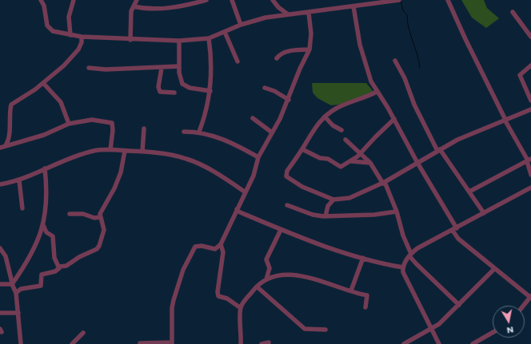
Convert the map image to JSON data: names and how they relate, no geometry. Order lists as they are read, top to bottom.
{
  "north": "bottom"
}
